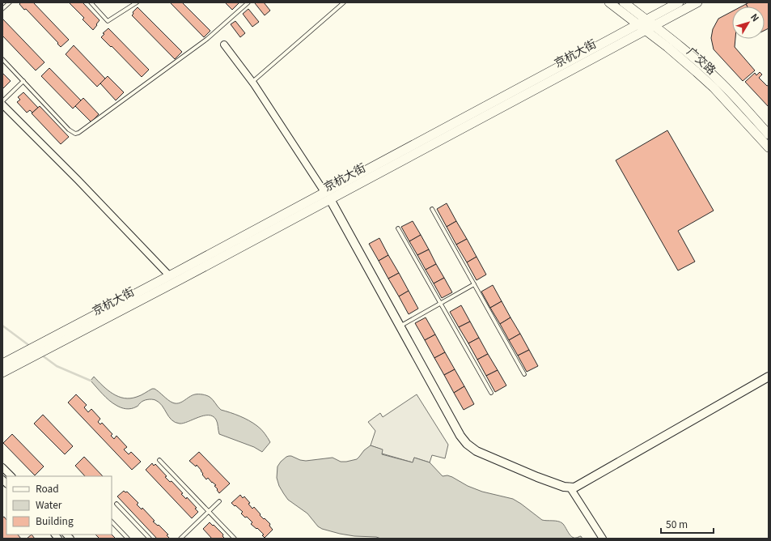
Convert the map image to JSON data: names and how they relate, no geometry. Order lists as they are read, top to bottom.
{
  "streets": {
    "main road": ["京杭大街", "广交路"]
  },
  "crossings": [
    ["京杭大街", "广交路"]
  ],
  "legend": ["Road", "Water", "Building"],
  "scale_bar": "50 m",
  "north": "top right"
}
